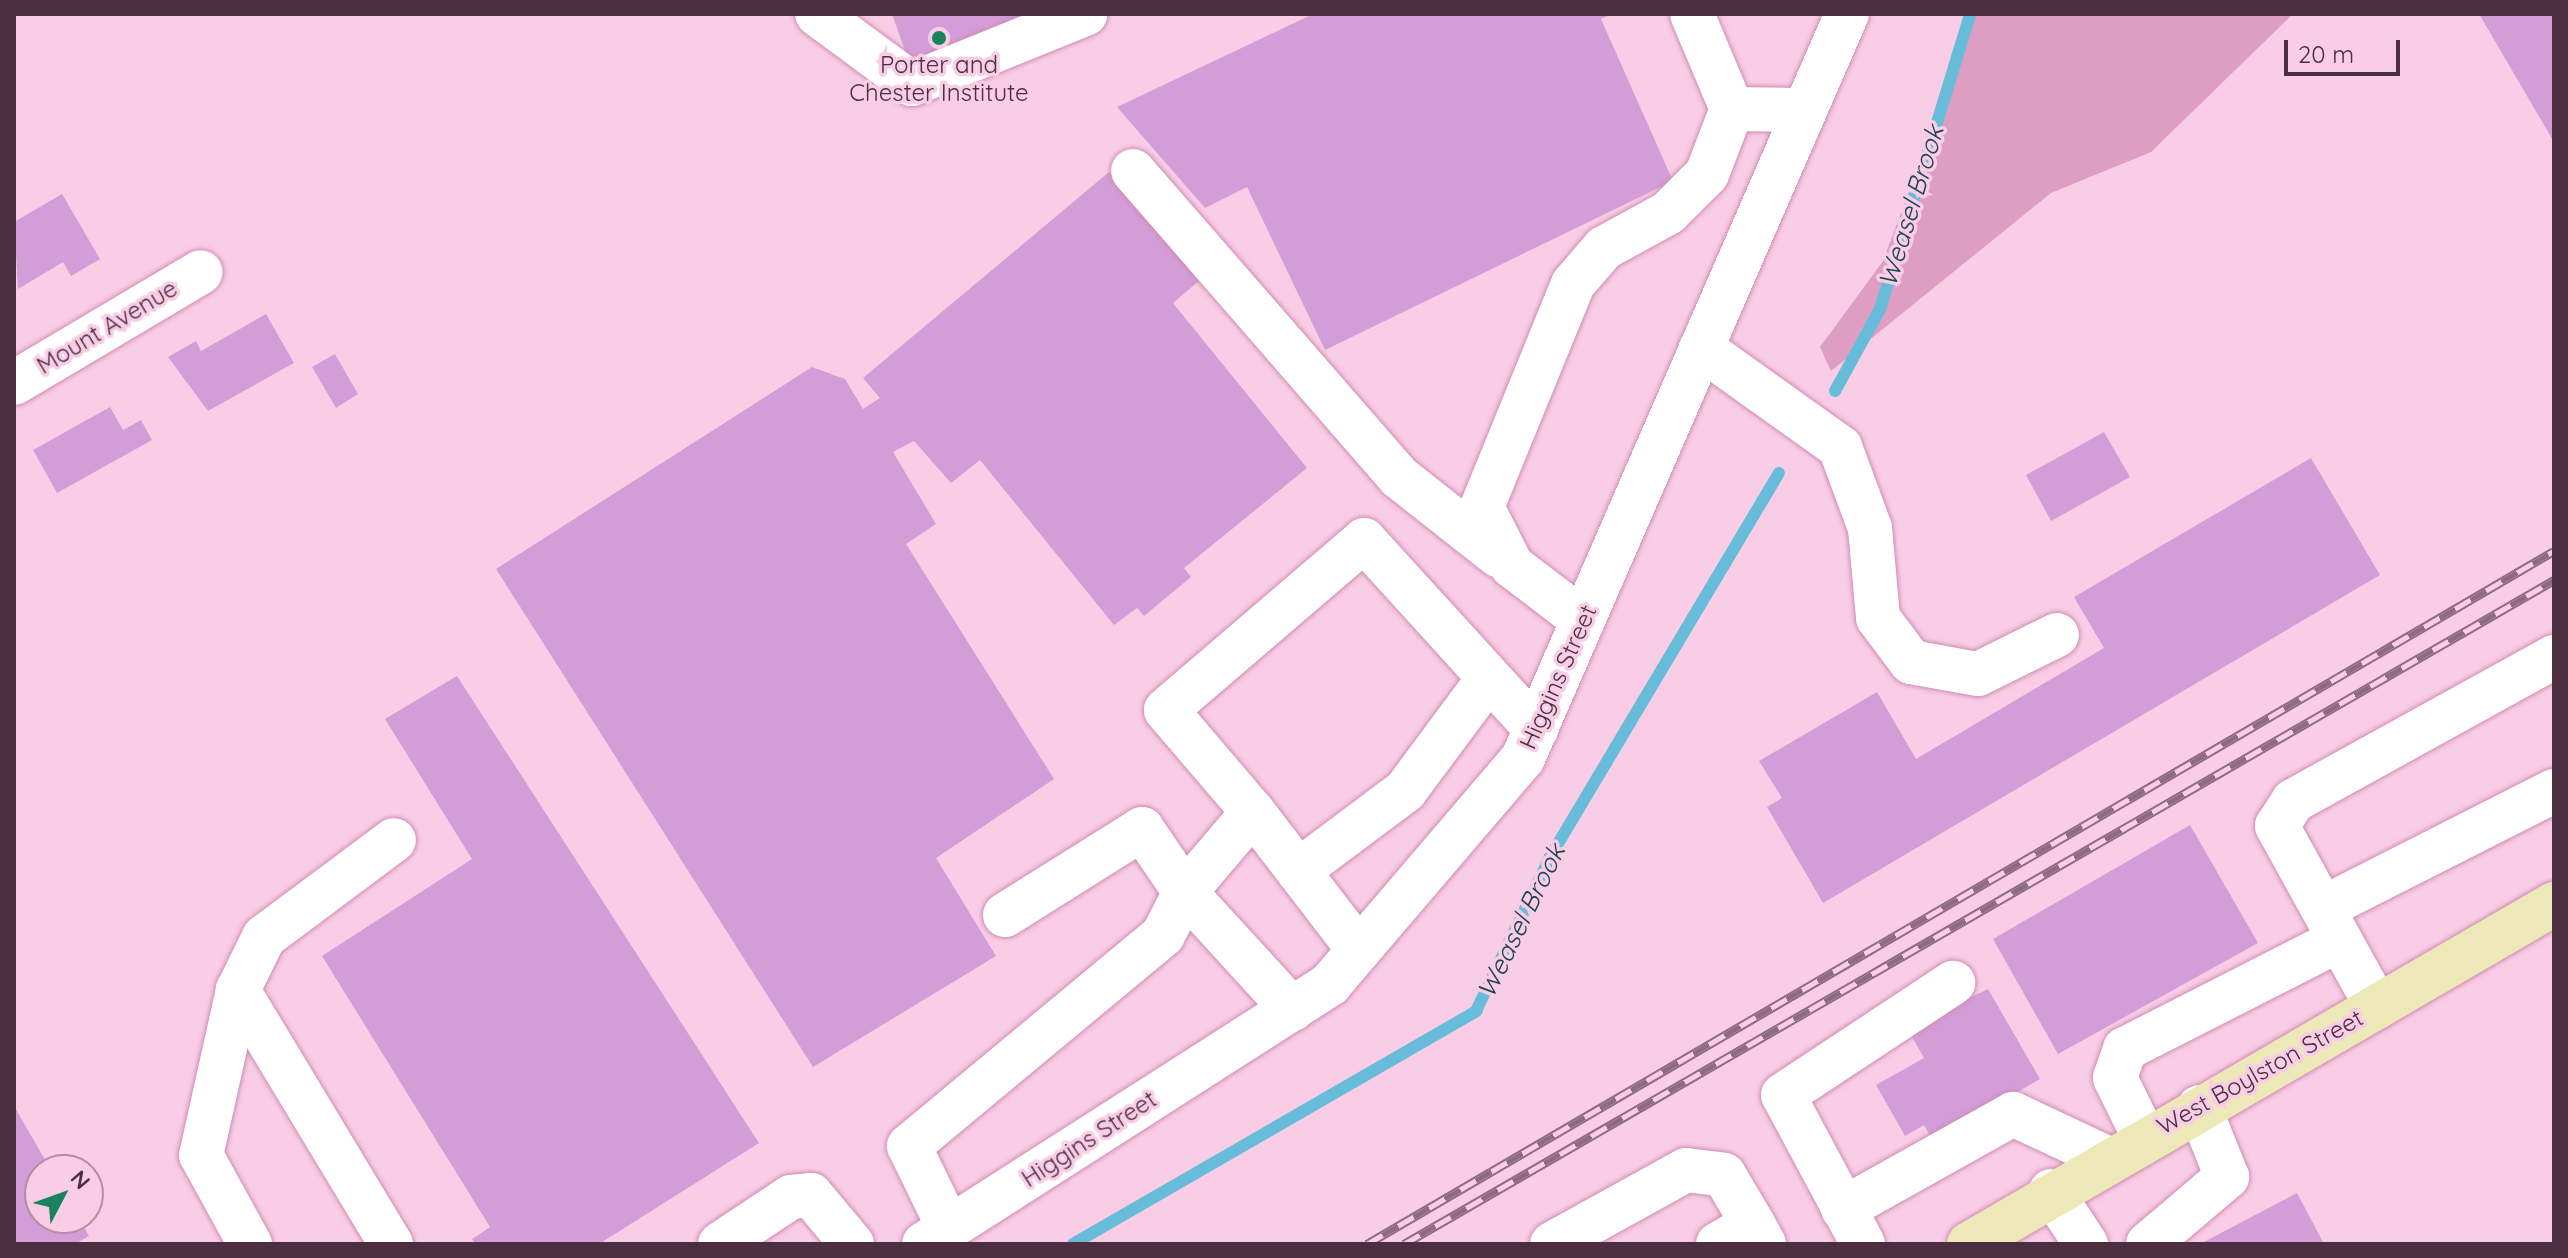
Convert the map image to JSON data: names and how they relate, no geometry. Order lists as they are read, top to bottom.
{
  "streets": {
    "main road": ["West Boylston Street"],
    "street": ["Mount Avenue", "Higgins Street"]
  },
  "water": ["Weasel Brook"],
  "places": ["Porter and Chester Institute"],
  "scale_bar": "20 m",
  "north": "top right"
}
